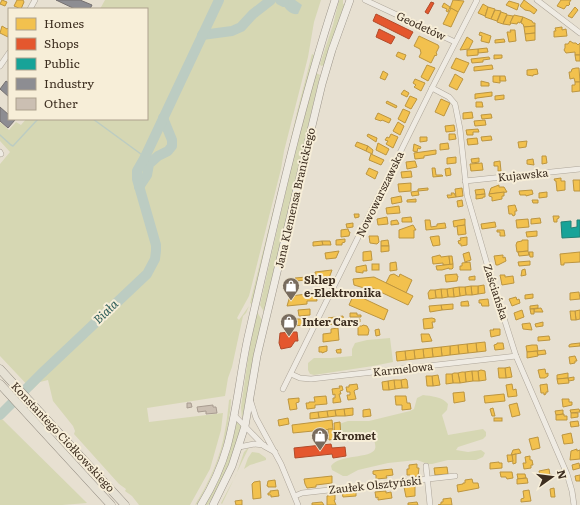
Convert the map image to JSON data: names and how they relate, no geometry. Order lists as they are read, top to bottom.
{
  "streets": {
    "main road": ["Jana Klemensa Branickiego", "Konstantego Ciołkowskiego"],
    "street": [
      "Geodetów",
      "Kujawska",
      "Nowowarszawska",
      "Zaściańska",
      "Karmelowa",
      "Zaułek Olsztyński"
    ]
  },
  "crossings": [
    ["Geodetów", "Nowowarszawska"],
    ["Kujawska", "Zaściańska"],
    ["Nowowarszawska", "Zaściańska"],
    ["Nowowarszawska", "Karmelowa"],
    ["Zaściańska", "Karmelowa"]
  ],
  "water": ["Biała"],
  "places": {
    "shop": ["Sklep e-Elektronika", "Inter Cars", "Kromet"]
  },
  "legend": [
    "Homes",
    "Shops",
    "Public",
    "Industry",
    "Other"
  ],
  "north": "right"
}
